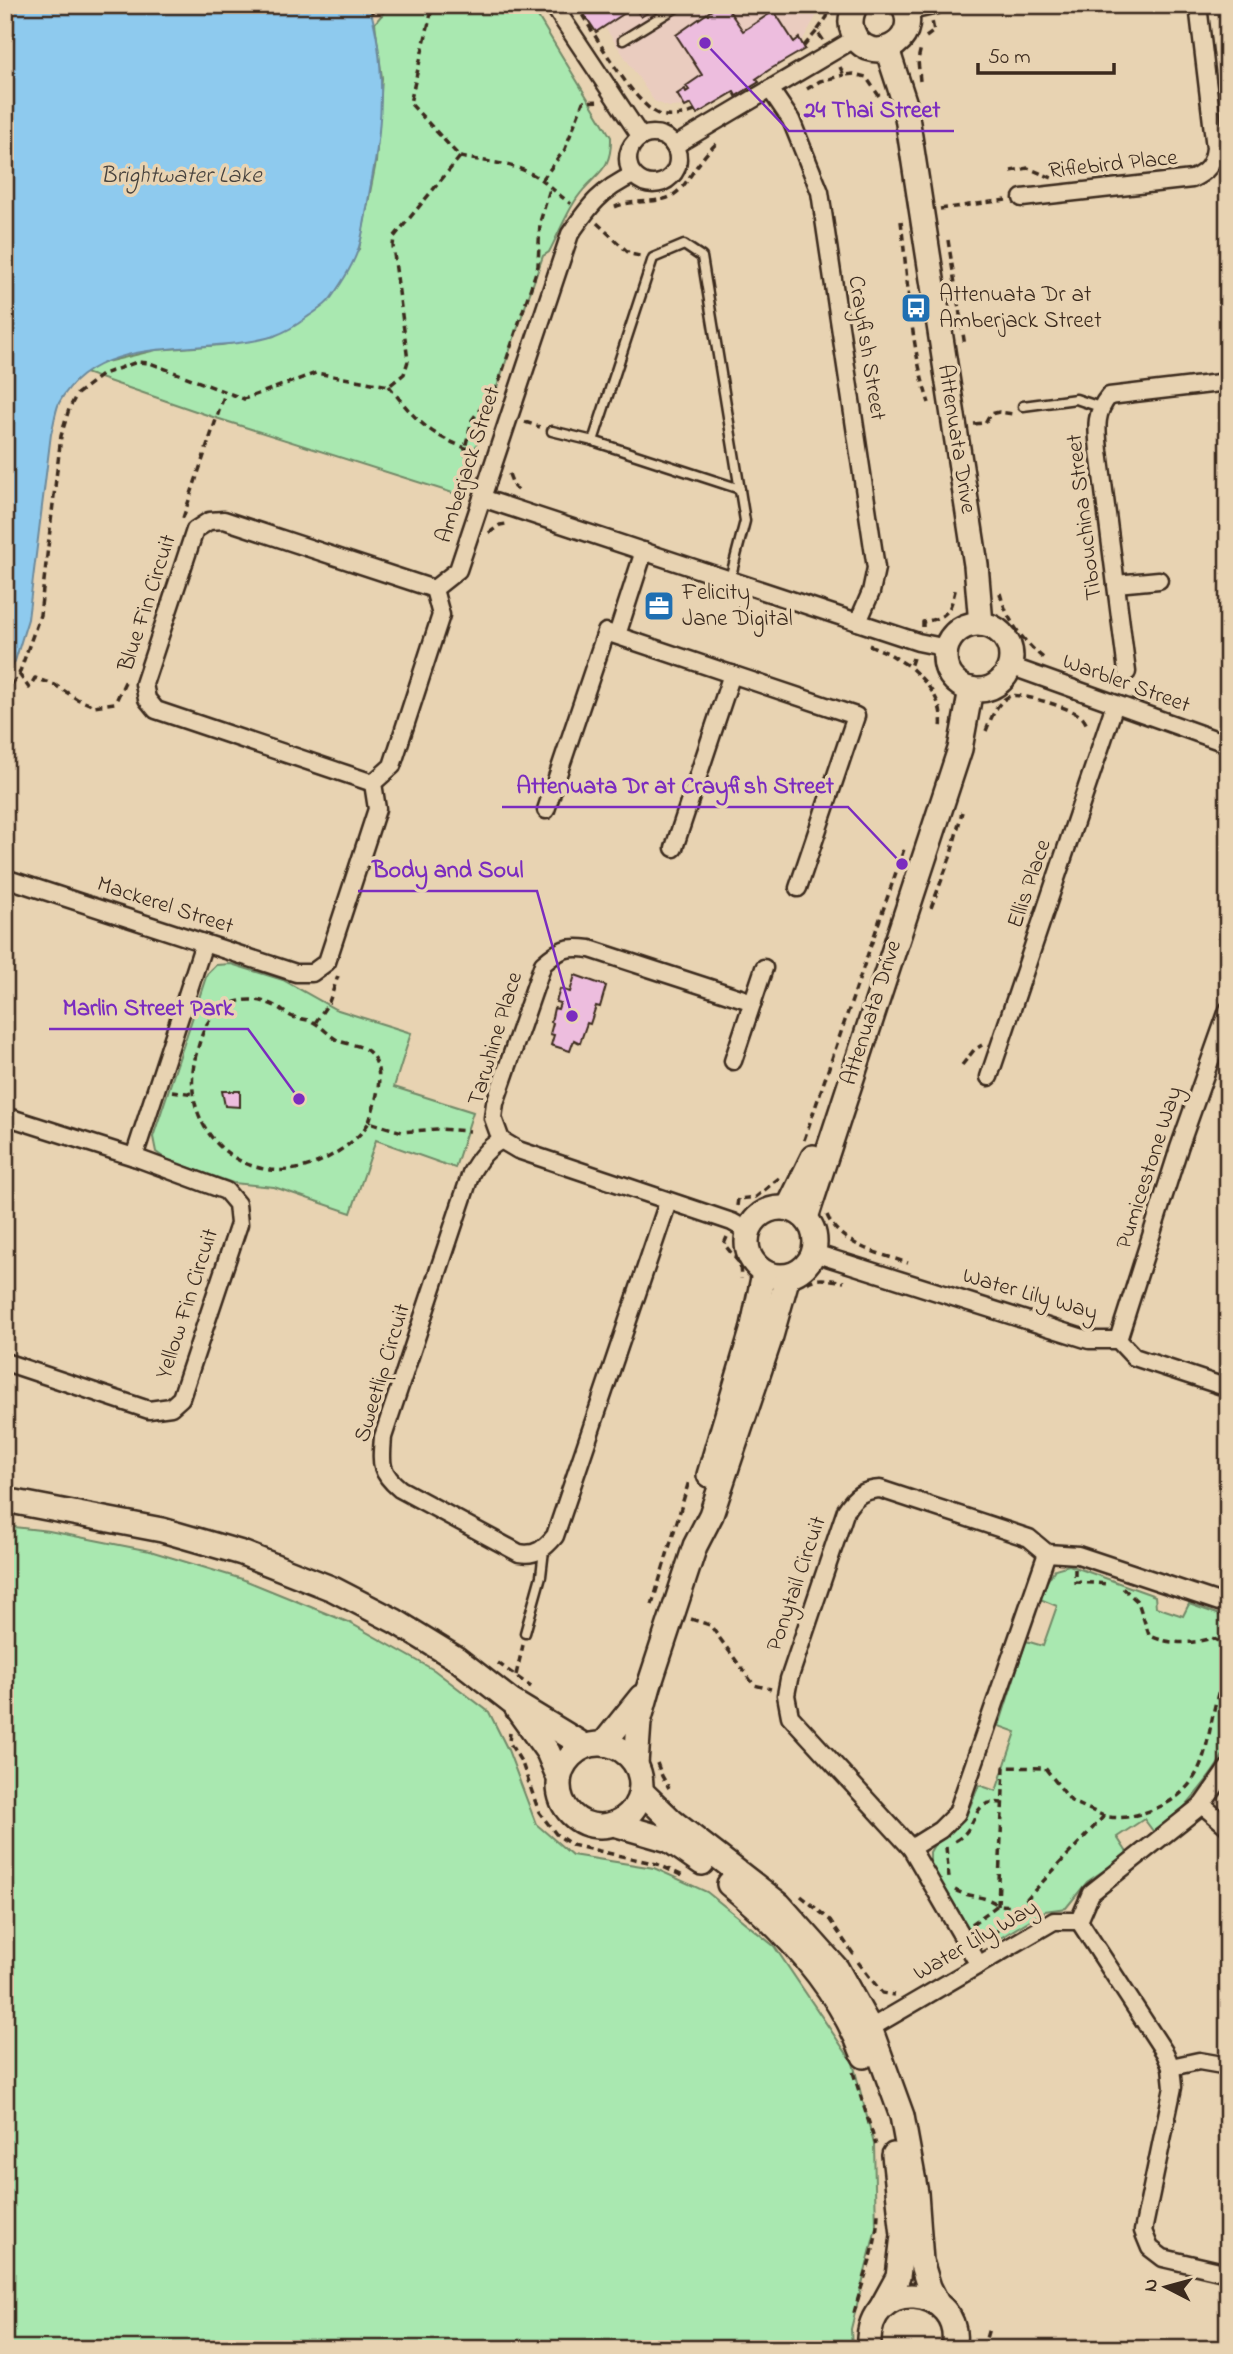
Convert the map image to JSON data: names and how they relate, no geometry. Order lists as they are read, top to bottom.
{
  "streets": {
    "street": [
      "Riflebird Place",
      "Crayfish Street",
      "Attenuata Drive",
      "Amberjack Street",
      "Tibouchina Street",
      "Blue Fin Circuit",
      "Warbler Street",
      "Ellis Place",
      "Mackerel Street",
      "Tarwhine Place",
      "Pumicestone Way",
      "Water Lily Way",
      "Yellow Fin Circuit",
      "Sweetlip Circuit",
      "Ponytail Circuit"
    ]
  },
  "crossings": [
    ["Attenuata Drive", "Warbler Street"],
    ["Attenuata Drive", "Water Lily Way"],
    ["Amberjack Street", "Blue Fin Circuit"],
    ["Blue Fin Circuit", "Mackerel Street"],
    ["Warbler Street", "Ellis Place"],
    ["Tarwhine Place", "Sweetlip Circuit"],
    ["Pumicestone Way", "Water Lily Way"]
  ],
  "water": ["Brightwater Lake"],
  "places": {
    "other": [
      "24 Thai Street",
      "Attenuata Dr at Crayfish Street",
      "Body and Soul",
      "Marlin Street Park"
    ],
    "bus stop": ["Attenuata Dr at Amberjack Street"],
    "office": ["Felicity Jane Digital"]
  },
  "scale_bar": "50 m",
  "north": "left"
}
